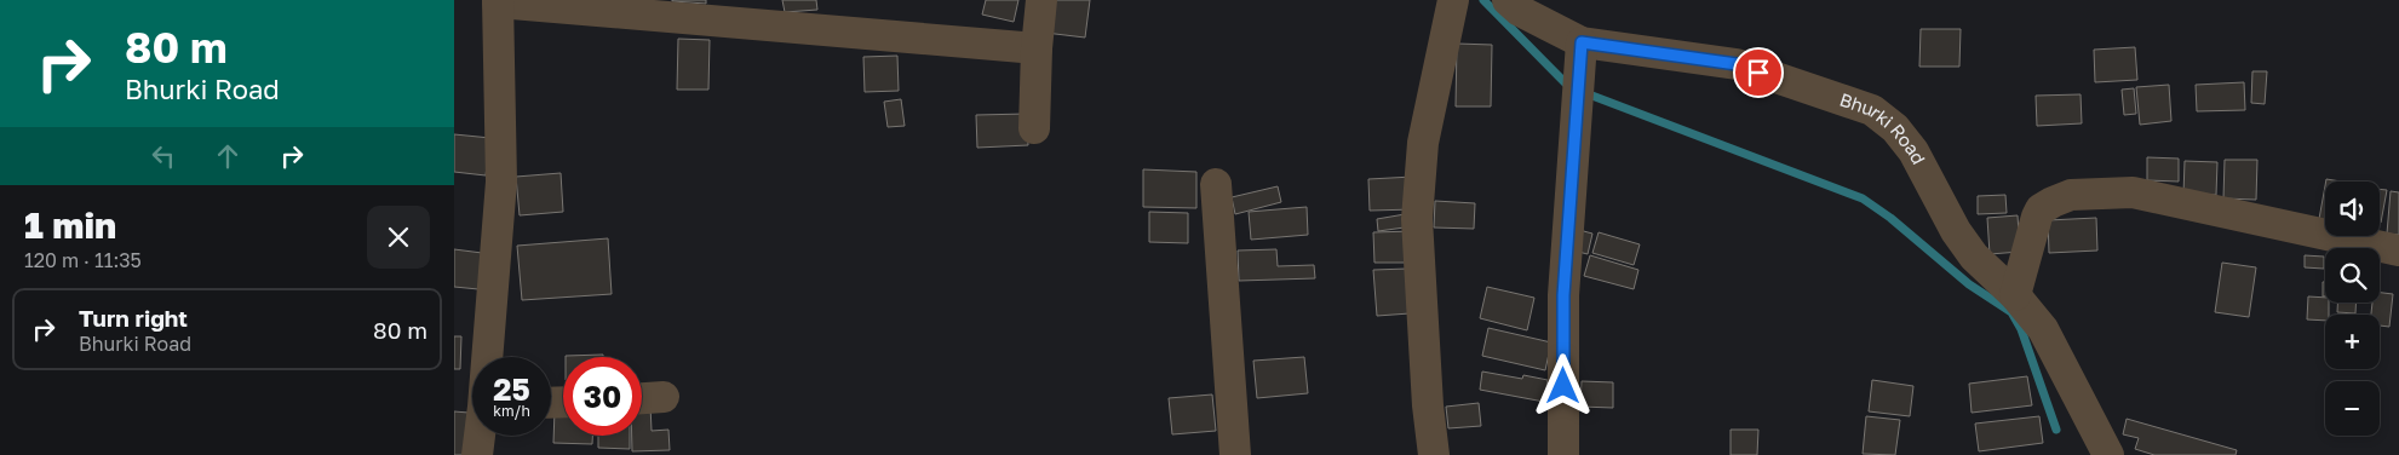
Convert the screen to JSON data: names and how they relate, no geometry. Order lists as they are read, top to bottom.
{
  "streets": {
    "street": ["Bhurki Road"]
  },
  "page": {
    "turn": ["80 m", "Bhurki Road"],
    "map_buttons": ["+", "−"],
    "heading": ["1 min", "120 m · 11:35"],
    "list": [
      {
        "name": "Turn right",
        "note": "Bhurki Road",
        "value": "80 m"
      }
    ],
    "speed": "25 km/h",
    "limit": "30"
  }
}
